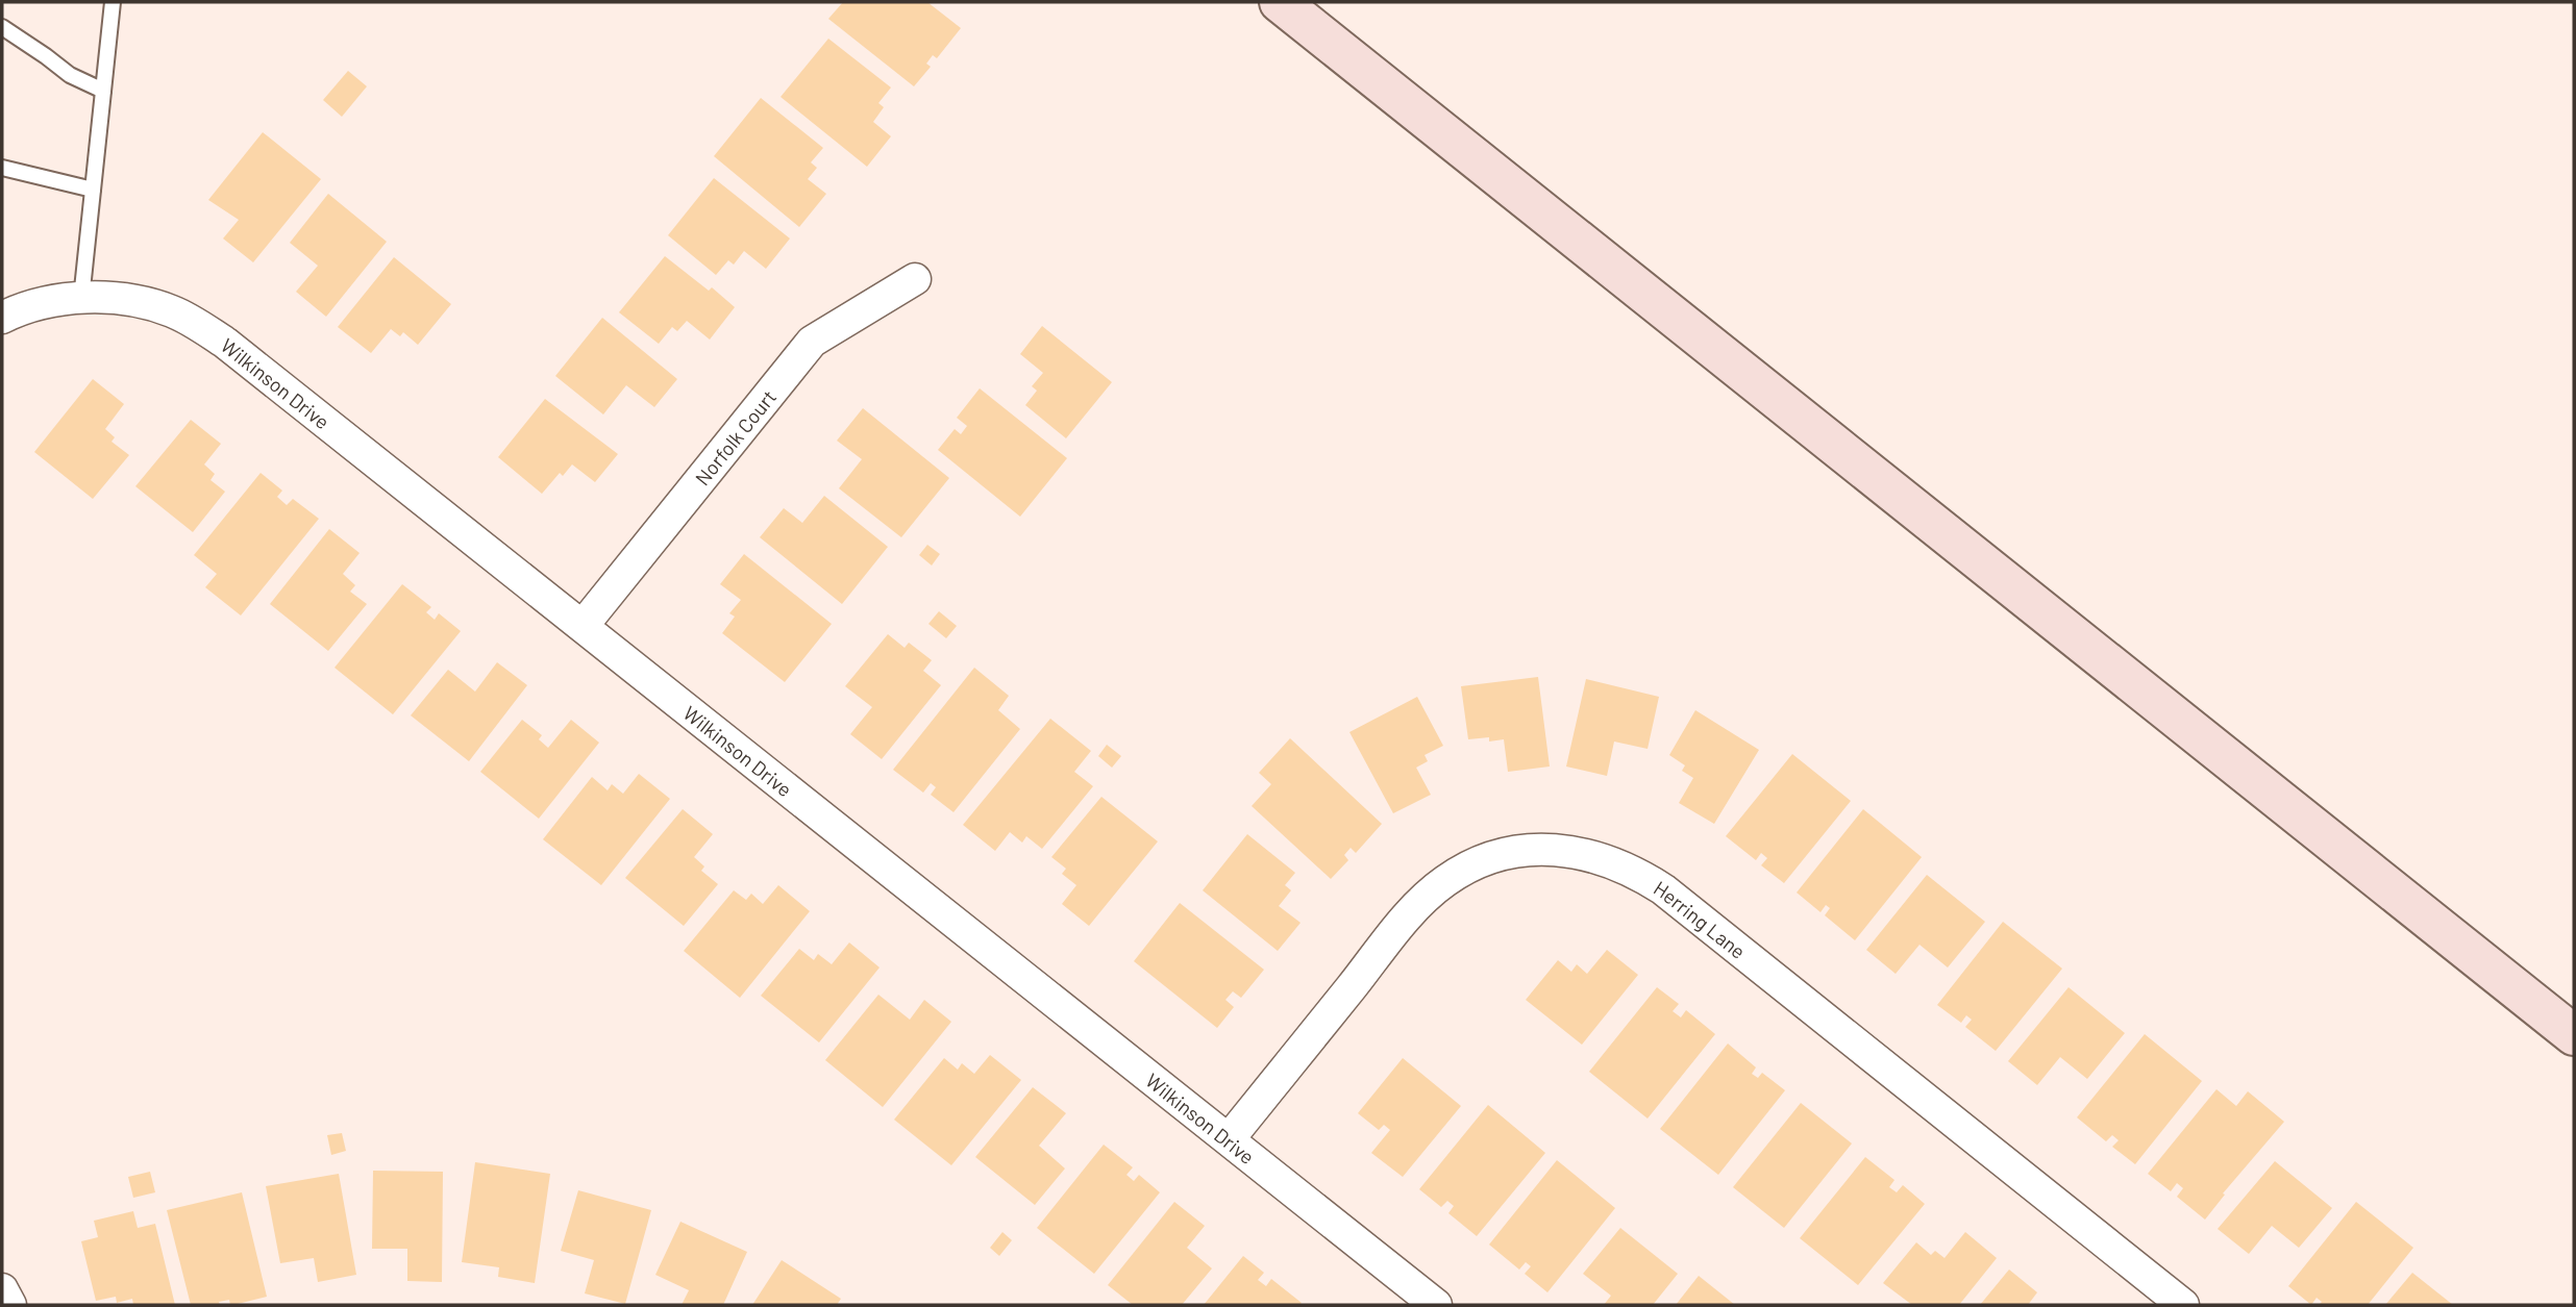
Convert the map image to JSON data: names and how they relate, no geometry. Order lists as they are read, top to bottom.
{
  "streets": {
    "street": ["Wilkinson Drive", "Norfolk Court", "Herring Lane"]
  },
  "crossings": [
    ["Wilkinson Drive", "Norfolk Court"],
    ["Wilkinson Drive", "Herring Lane"]
  ]
}
